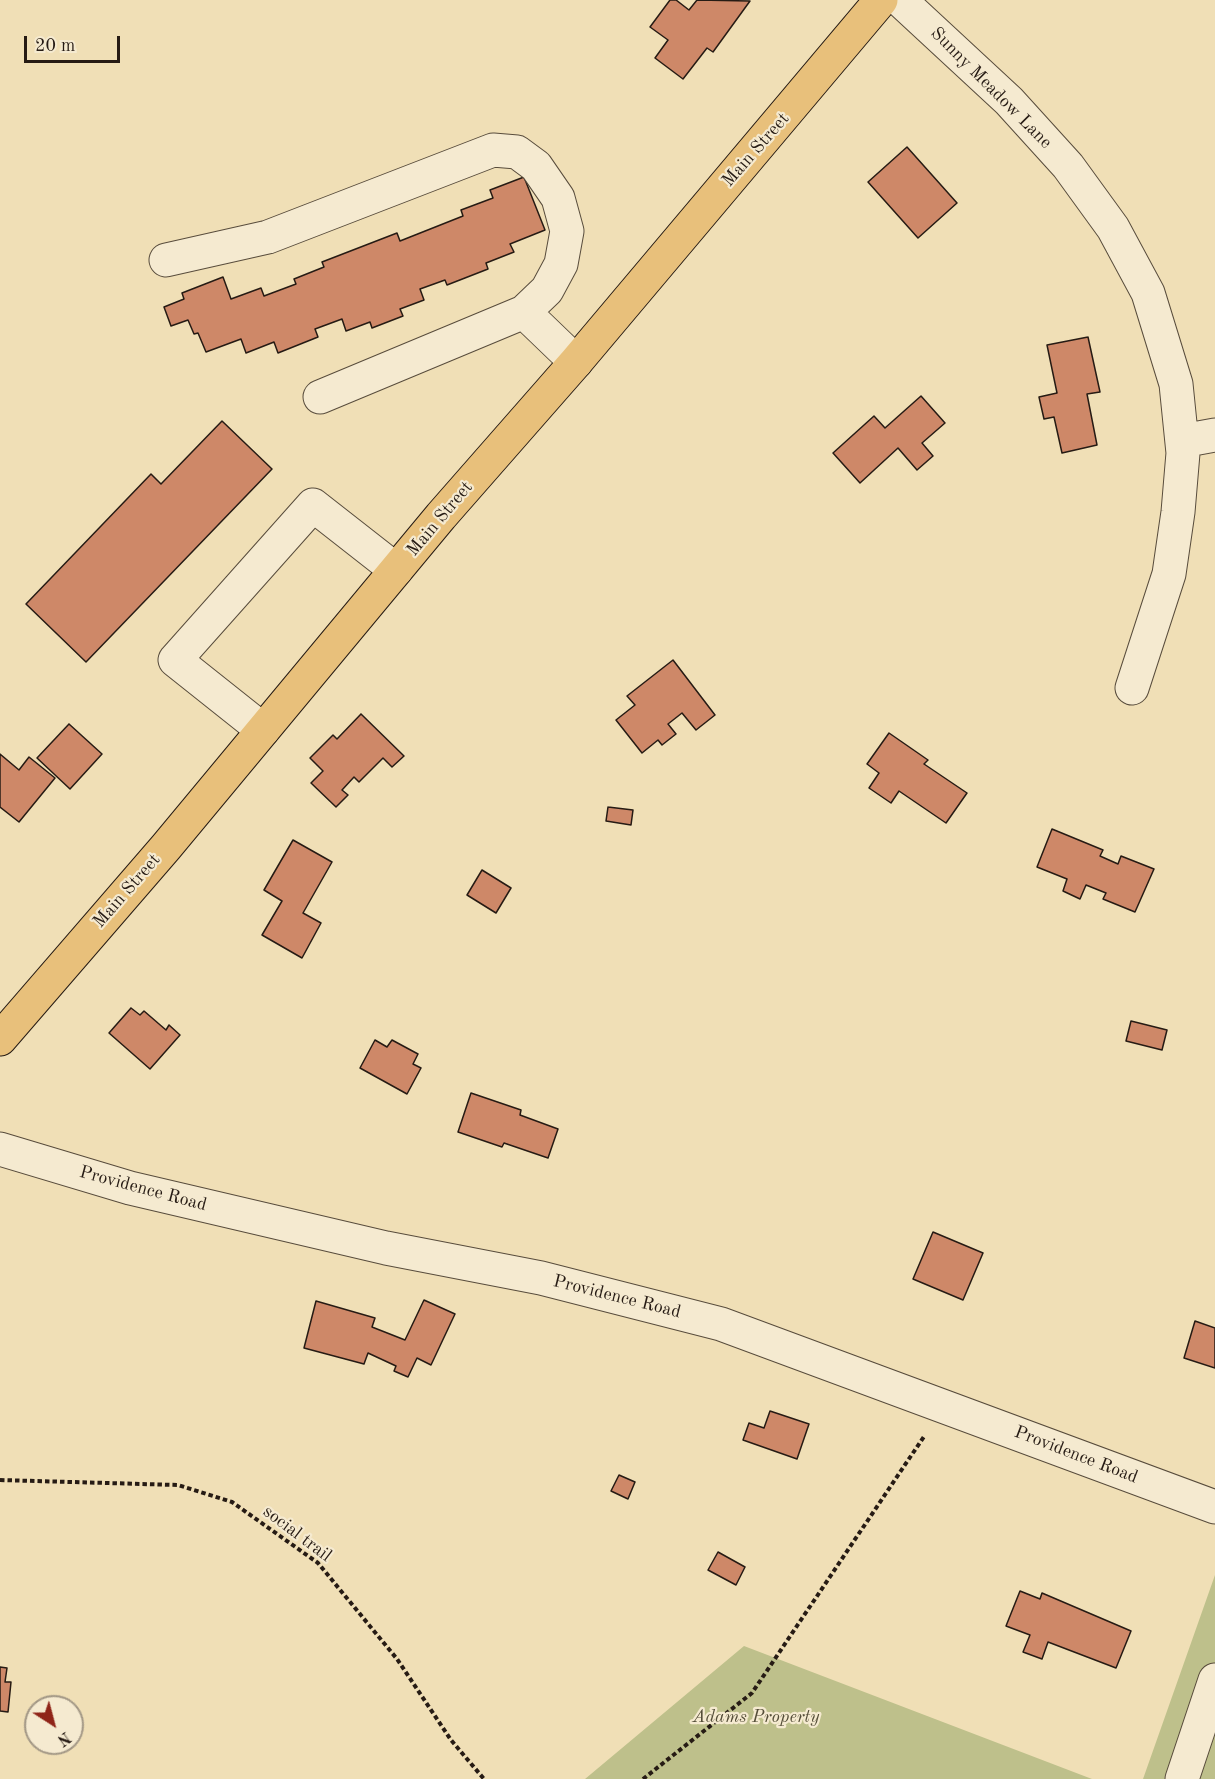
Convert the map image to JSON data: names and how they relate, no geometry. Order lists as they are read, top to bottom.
{
  "streets": {
    "main road": ["Main Street"],
    "street": ["Sunny Meadow Lane", "Providence Road"],
    "path": ["social trail"]
  },
  "parks": ["Adams Property"],
  "scale_bar": "20 m",
  "north": "bottom right"
}
